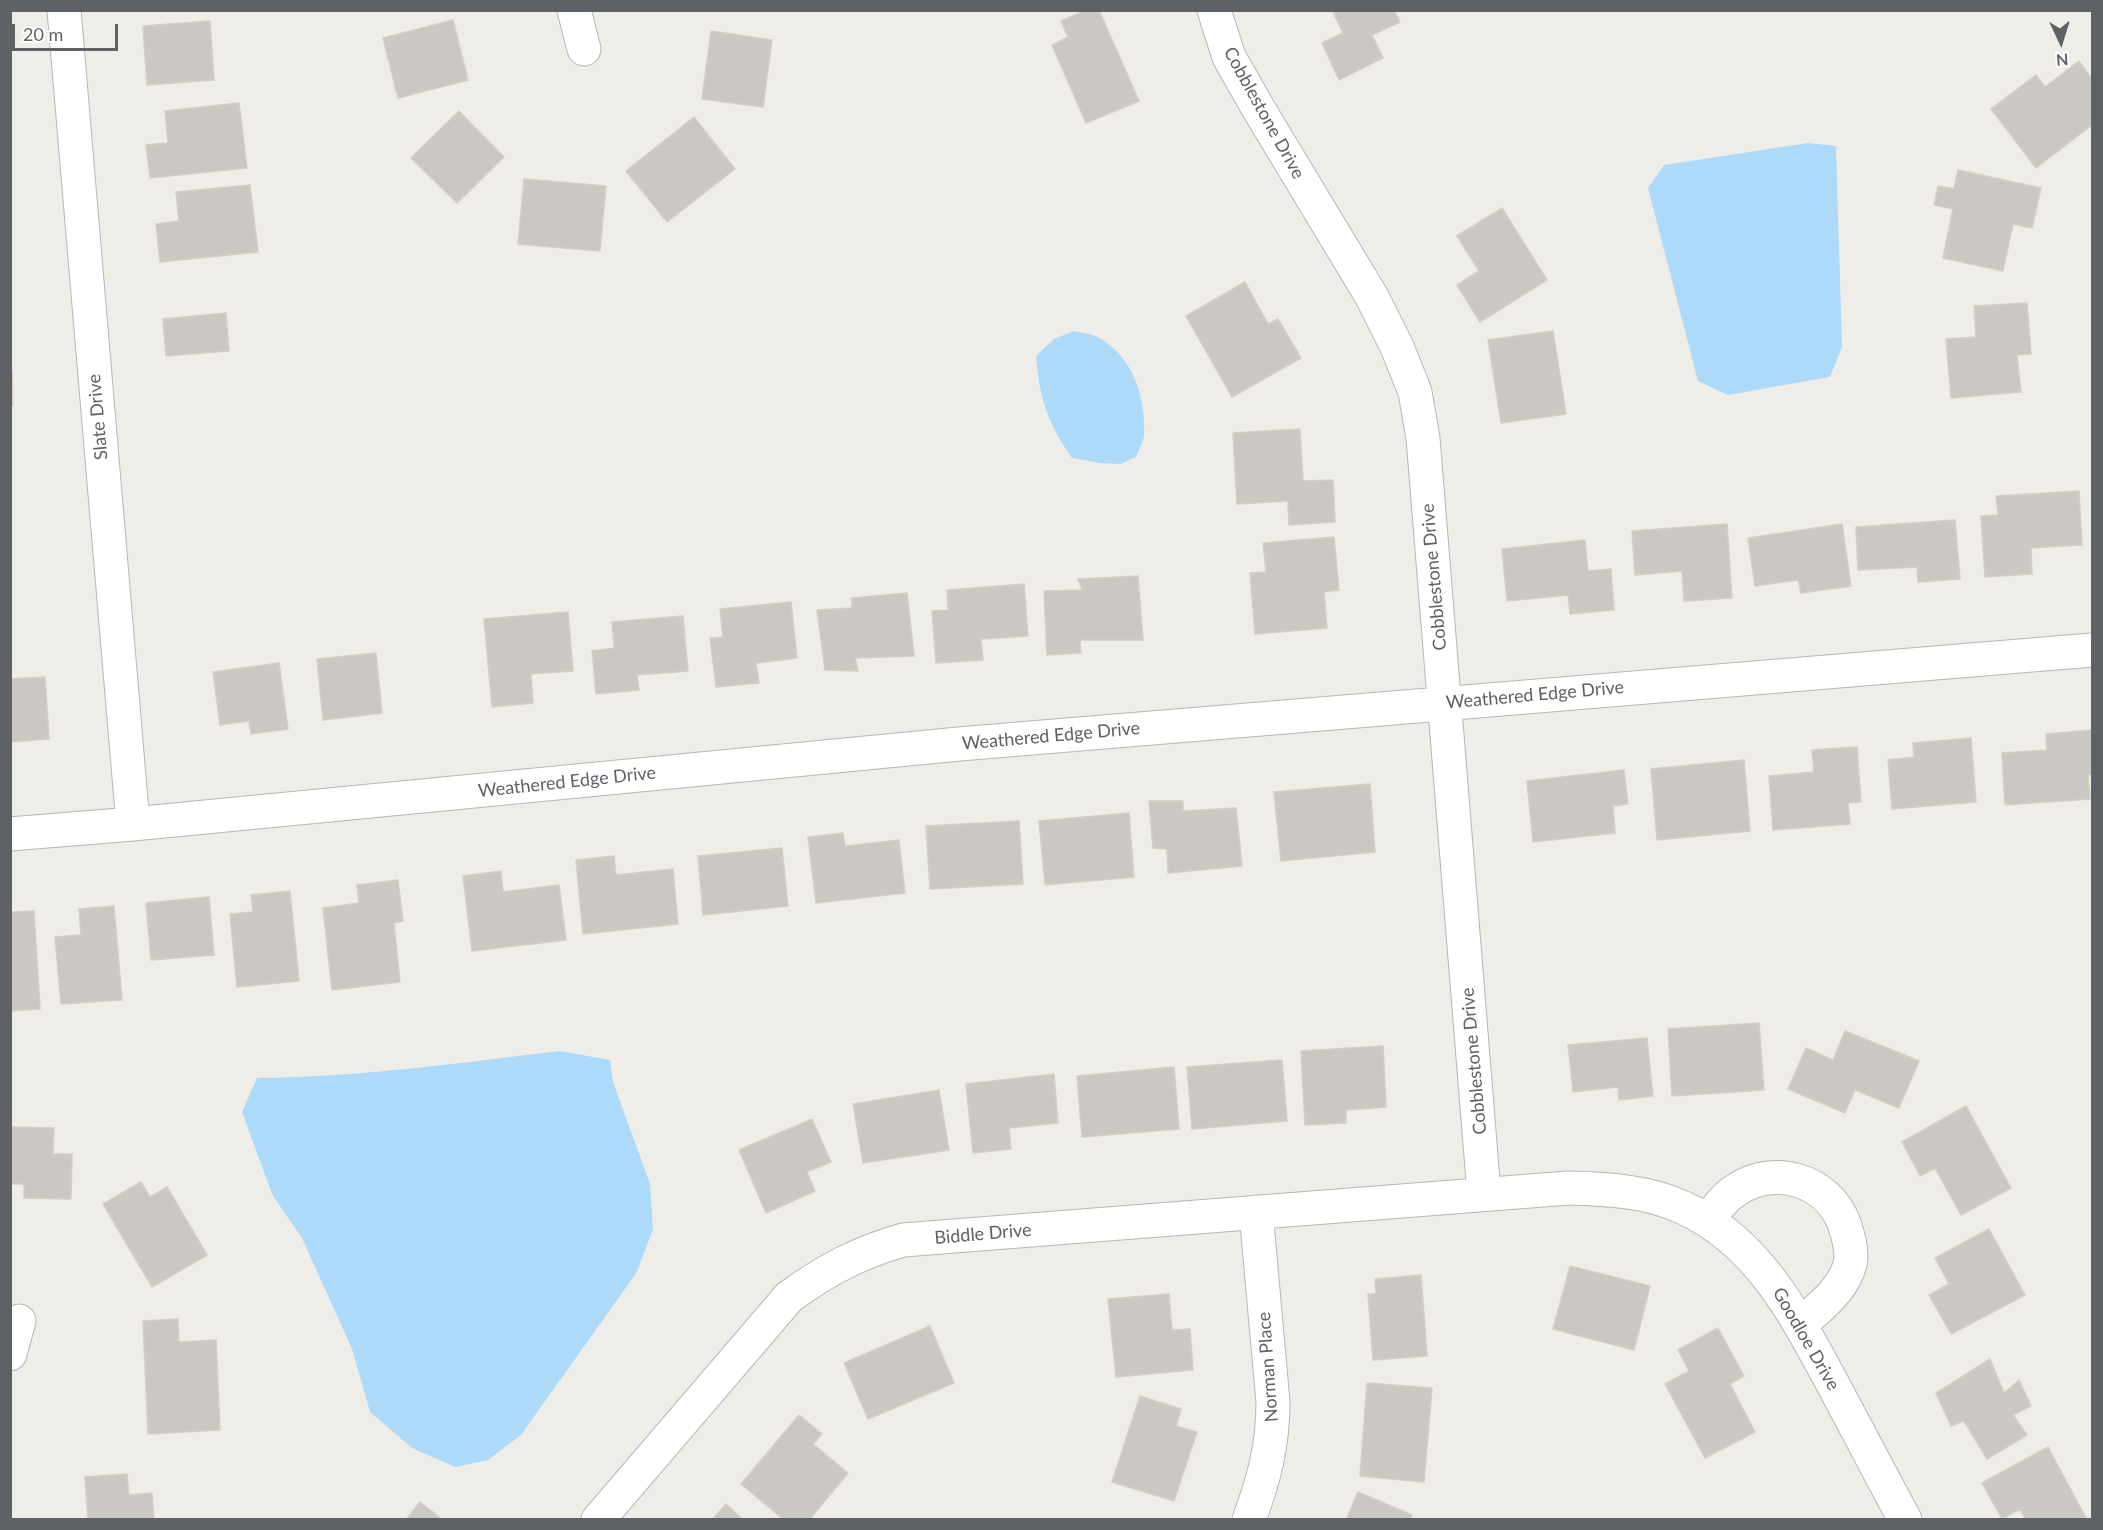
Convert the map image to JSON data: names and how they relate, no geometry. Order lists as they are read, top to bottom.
{
  "streets": {
    "street": [
      "Cobblestone Drive",
      "Slate Drive",
      "Weathered Edge Drive",
      "Biddle Drive",
      "Goodloe Drive",
      "Norman Place"
    ]
  },
  "crossings": [
    ["Cobblestone Drive", "Weathered Edge Drive"],
    ["Cobblestone Drive", "Biddle Drive"],
    ["Cobblestone Drive", "Goodloe Drive"],
    ["Slate Drive", "Weathered Edge Drive"],
    ["Biddle Drive", "Goodloe Drive"],
    ["Biddle Drive", "Norman Place"]
  ],
  "scale_bar": "20 m",
  "north": "bottom"
}
